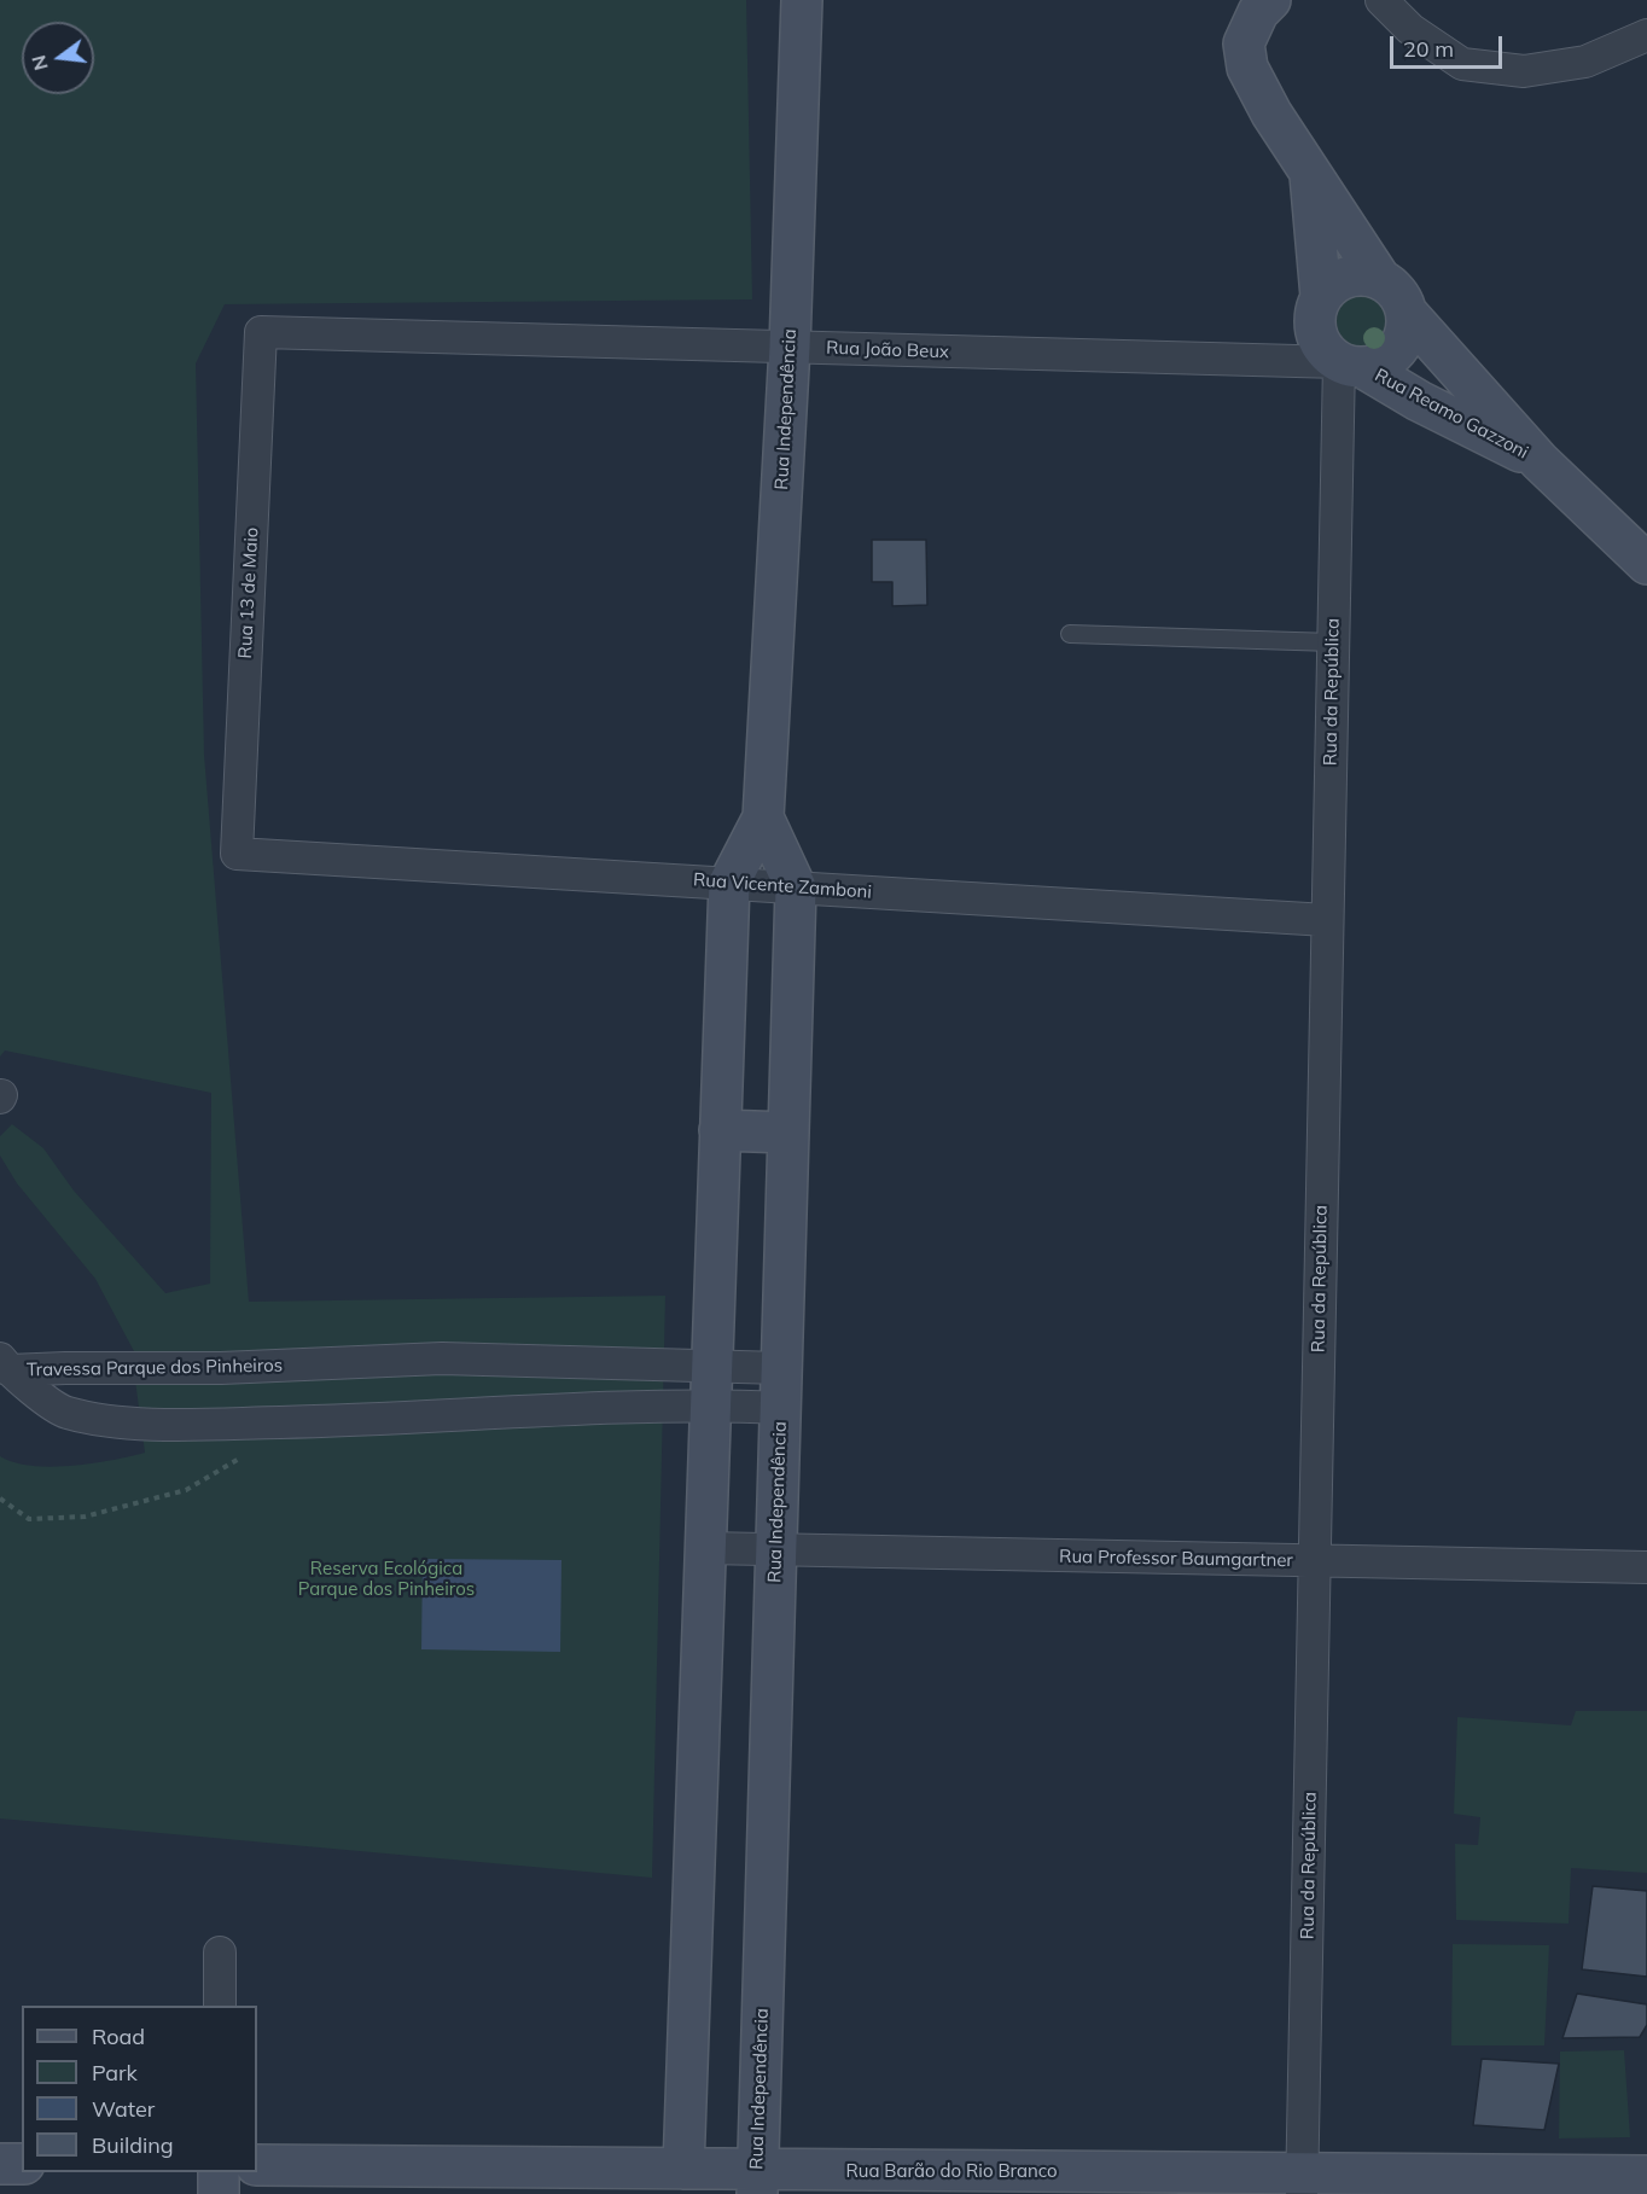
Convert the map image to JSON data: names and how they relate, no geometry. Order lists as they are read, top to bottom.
{
  "streets": {
    "street": [
      "Rua João Beux",
      "Rua Independência",
      "Rua Reamo Gazzoni",
      "Rua 13 de Maio",
      "Rua da República",
      "Rua Vicente Zamboni",
      "Travessa Parque dos Pinheiros",
      "Rua Professor Baumgartner",
      "Rua Barão do Rio Branco"
    ]
  },
  "crossings": [
    ["Rua João Beux", "Rua Independência"],
    ["Rua João Beux", "Rua Reamo Gazzoni"],
    ["Rua João Beux", "Rua 13 de Maio"],
    ["Rua João Beux", "Rua da República"],
    ["Rua Independência", "Rua Vicente Zamboni"],
    ["Rua Independência", "Travessa Parque dos Pinheiros"],
    ["Rua Independência", "Rua Professor Baumgartner"],
    ["Rua Independência", "Rua Barão do Rio Branco"],
    ["Rua Reamo Gazzoni", "Rua da República"],
    ["Rua 13 de Maio", "Rua Vicente Zamboni"],
    ["Rua da República", "Rua Vicente Zamboni"],
    ["Rua da República", "Rua Professor Baumgartner"],
    ["Rua da República", "Rua Barão do Rio Branco"]
  ],
  "parks": ["Reserva Ecológica Parque dos Pinheiros"],
  "legend": [
    "Road",
    "Park",
    "Water",
    "Building"
  ],
  "scale_bar": "20 m",
  "north": "left"
}
